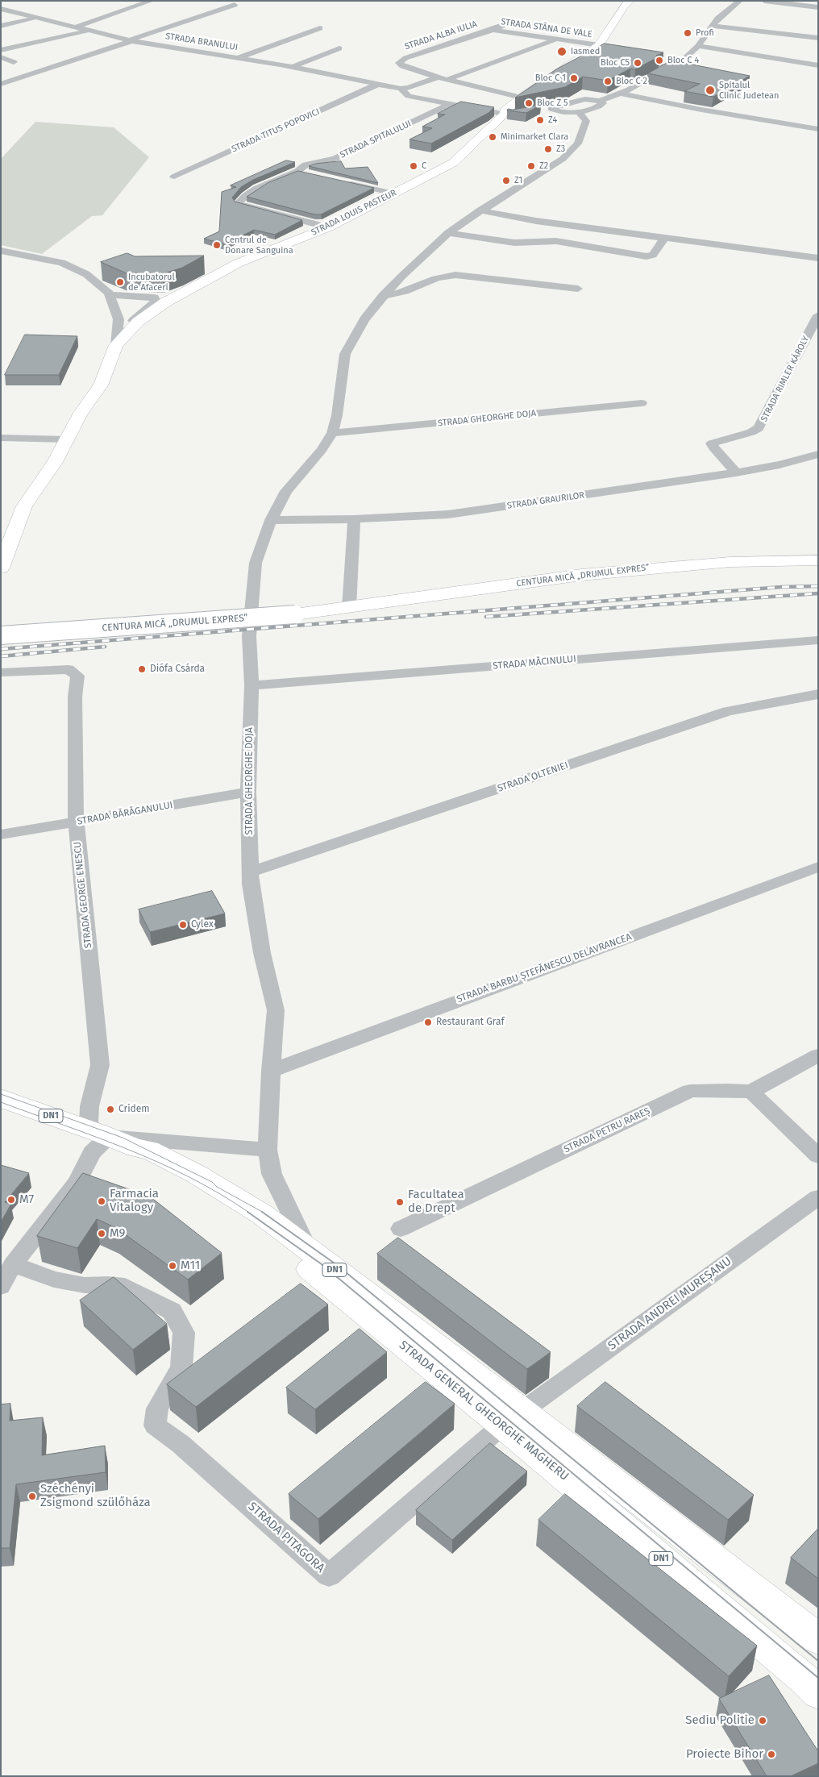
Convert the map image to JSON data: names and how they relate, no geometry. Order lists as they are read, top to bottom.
{
  "streets": {
    "main road": [
      "STRADA LOUIS PASTEUR",
      "CENTURA MICĂ „DRUMUL EXPRES”",
      "DN1",
      "STRADA GENERAL GHEORGHE MAGHERU"
    ],
    "street": [
      "STRADA STÂNA DE VALE",
      "STRADA ALBA IULIA",
      "STRADA BRANULUI",
      "STRADA TITUS POPOVICI",
      "STRADA SPITALULUI",
      "STRADA RIMLER KÁROLY",
      "STRADA GHEORGHE DOJA",
      "STRADA GRAURILOR",
      "STRADA MĂCINULUI",
      "STRADA OLTENIEI",
      "STRADA BĂRĂGANULUI",
      "STRADA GEORGE ENESCU",
      "STRADA BARBU ȘTEFĂNESCU DELAVRANCEA",
      "STRADA PETRU RAREȘ",
      "STRADA ANDREI MUREȘANU",
      "STRADA PITAGORA"
    ]
  },
  "crossings": [
    ["STRADA STÂNA DE VALE", "STRADA ALBA IULIA"],
    ["STRADA STÂNA DE VALE", "STRADA LOUIS PASTEUR"],
    ["STRADA ALBA IULIA", "STRADA BRANULUI"],
    ["STRADA BRANULUI", "STRADA TITUS POPOVICI"],
    ["STRADA BRANULUI", "STRADA SPITALULUI"],
    ["STRADA BRANULUI", "STRADA LOUIS PASTEUR"],
    ["STRADA SPITALULUI", "STRADA LOUIS PASTEUR"],
    ["STRADA RIMLER KÁROLY", "STRADA GRAURILOR"],
    ["STRADA GHEORGHE DOJA", "STRADA GRAURILOR"],
    ["STRADA GHEORGHE DOJA", "STRADA MĂCINULUI"],
    ["STRADA GHEORGHE DOJA", "STRADA OLTENIEI"],
    ["STRADA GHEORGHE DOJA", "STRADA BĂRĂGANULUI"],
    ["STRADA GHEORGHE DOJA", "STRADA BARBU ȘTEFĂNESCU DELAVRANCEA"],
    ["STRADA GHEORGHE DOJA", "STRADA GENERAL GHEORGHE MAGHERU"],
    ["STRADA BĂRĂGANULUI", "STRADA GEORGE ENESCU"],
    ["STRADA GEORGE ENESCU", "STRADA GENERAL GHEORGHE MAGHERU"],
    ["STRADA ANDREI MUREȘANU", "STRADA GENERAL GHEORGHE MAGHERU"],
    ["STRADA ANDREI MUREȘANU", "STRADA PITAGORA"],
    ["STRADA GENERAL GHEORGHE MAGHERU", "STRADA PITAGORA"]
  ],
  "places": [
    "Profi",
    "Iasmed",
    "Bloc C 4",
    "Bloc C5",
    "Bloc C 1",
    "Bloc C 2",
    "Spitalul Clinic Judetean",
    "Bloc Z 5",
    "Z4",
    "Minimarket Clara",
    "Z3",
    "C",
    "Z2",
    "Z1",
    "Centrul de Donare Sanguina",
    "Incubatorul de Afaceri",
    "Diófa Csárda",
    "Cylex",
    "Restaurant Graf",
    "Cridem",
    "M7",
    "Farmacia Vitalogy",
    "Facultatea de Drept",
    "M9",
    "M11",
    "Széchényi Zsigmond szülőháza",
    "Sediu Politie",
    "Proiecte Bihor"
  ]
}
